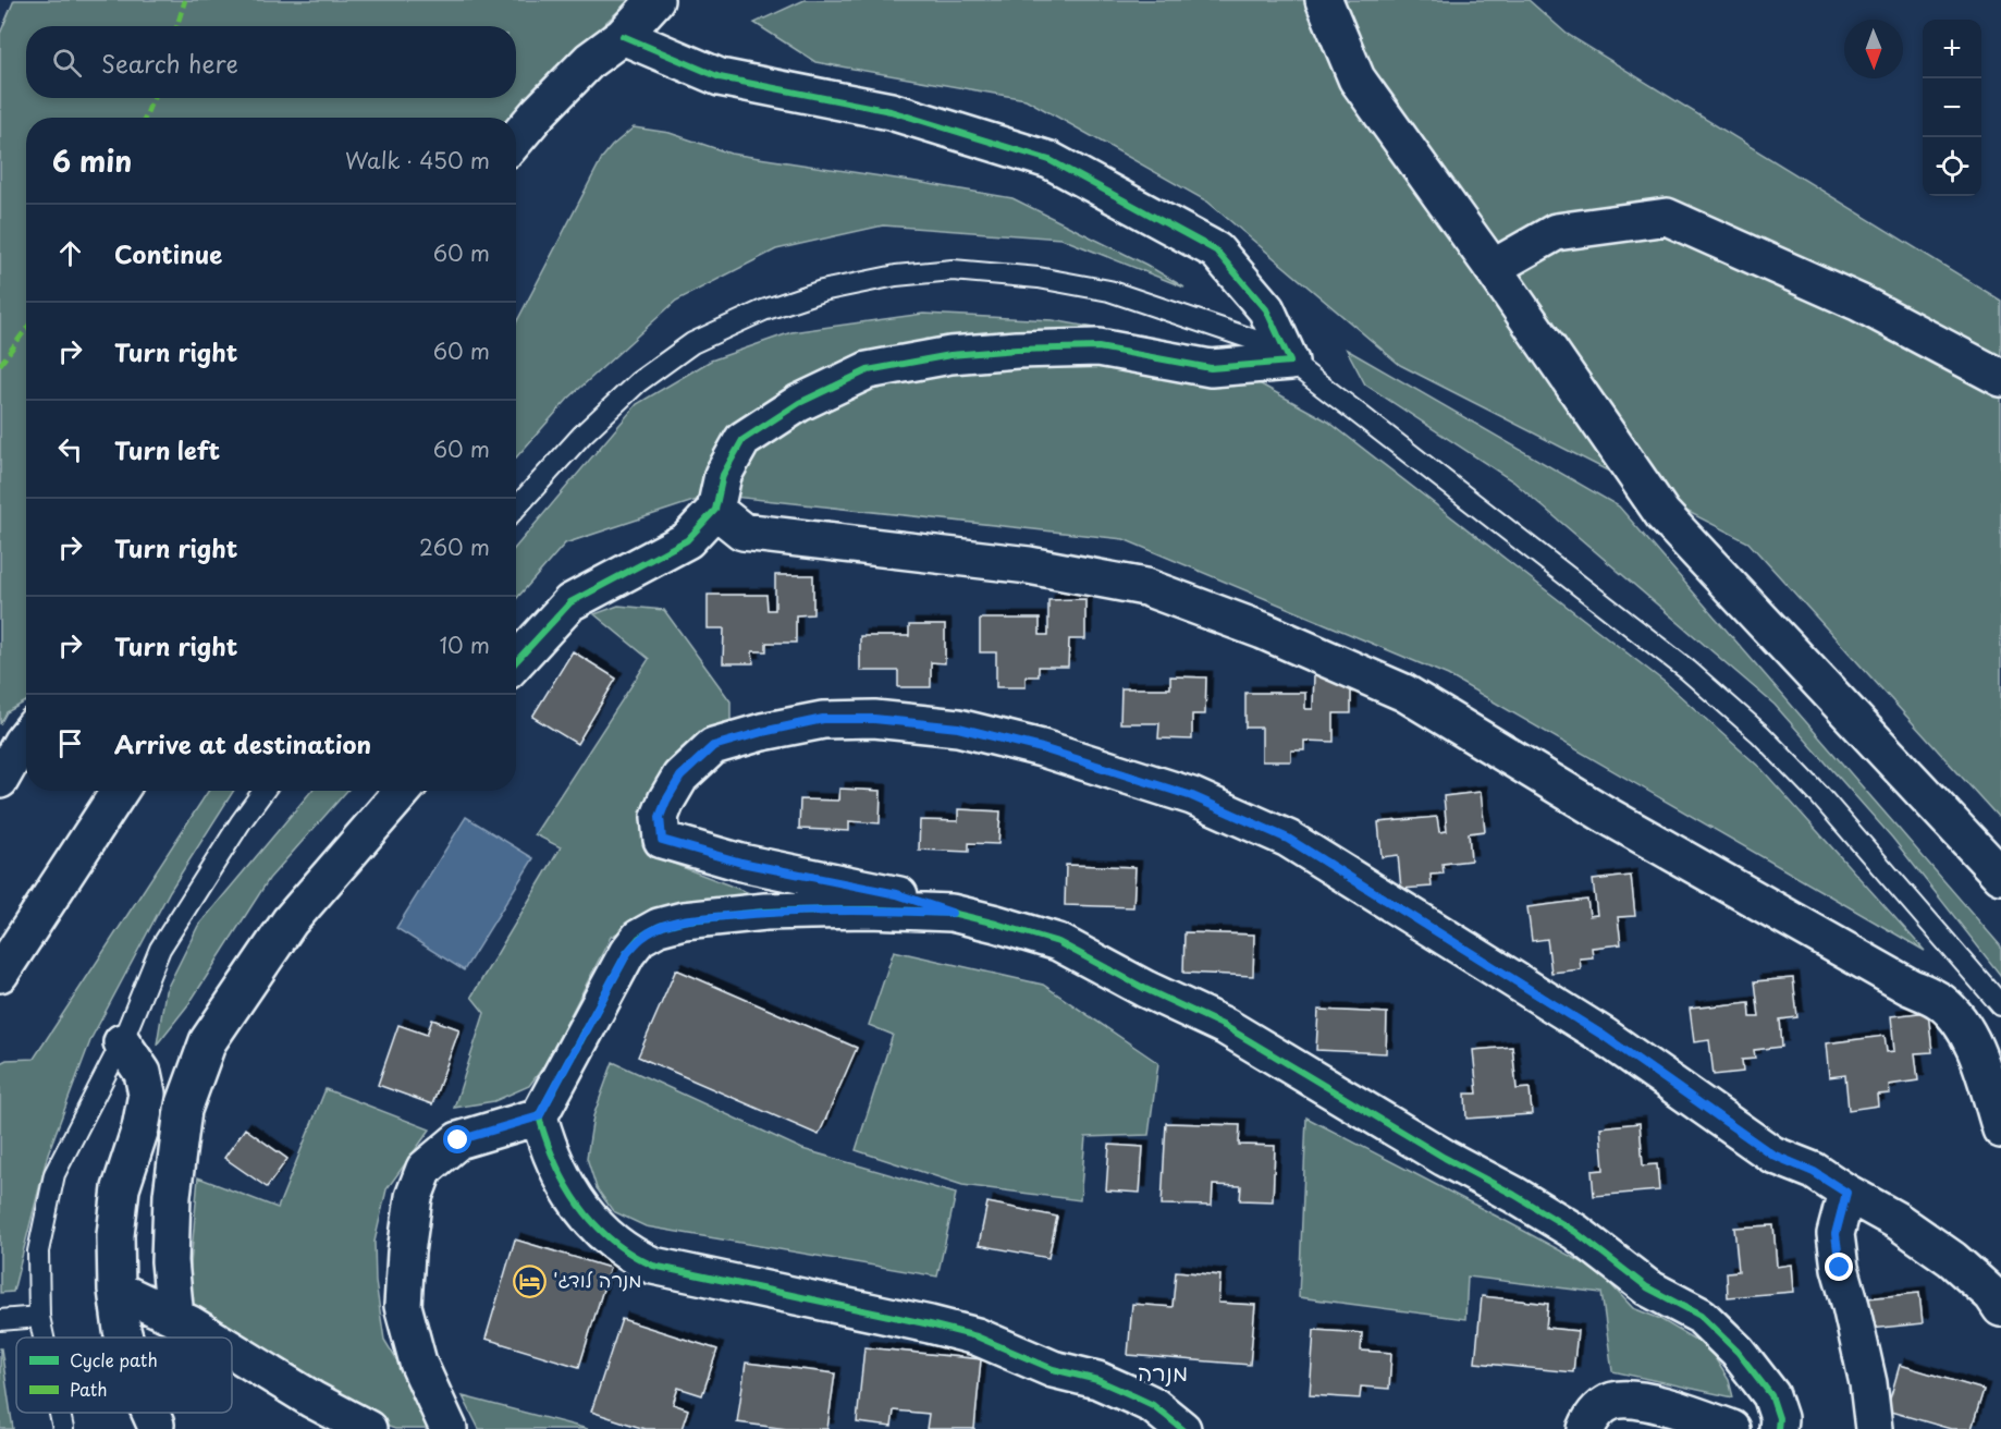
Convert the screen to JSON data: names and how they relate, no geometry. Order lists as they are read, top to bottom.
{
  "districts": ["מנרה"],
  "places": {
    "hotel": ["'מנרה לודג"]
  },
  "legend": ["Cycle path", "Path"],
  "north": "bottom",
  "page": {
    "map_buttons": ["+", "−"],
    "search": "Search here",
    "heading": ["6 min", "Walk · 450 m"],
    "list": [
      ["Continue", "60 m"],
      ["Turn right", "60 m"],
      ["Turn left", "60 m"],
      ["Turn right", "260 m"],
      ["Turn right", "10 m"],
      "Arrive at destination"
    ]
  }
}
